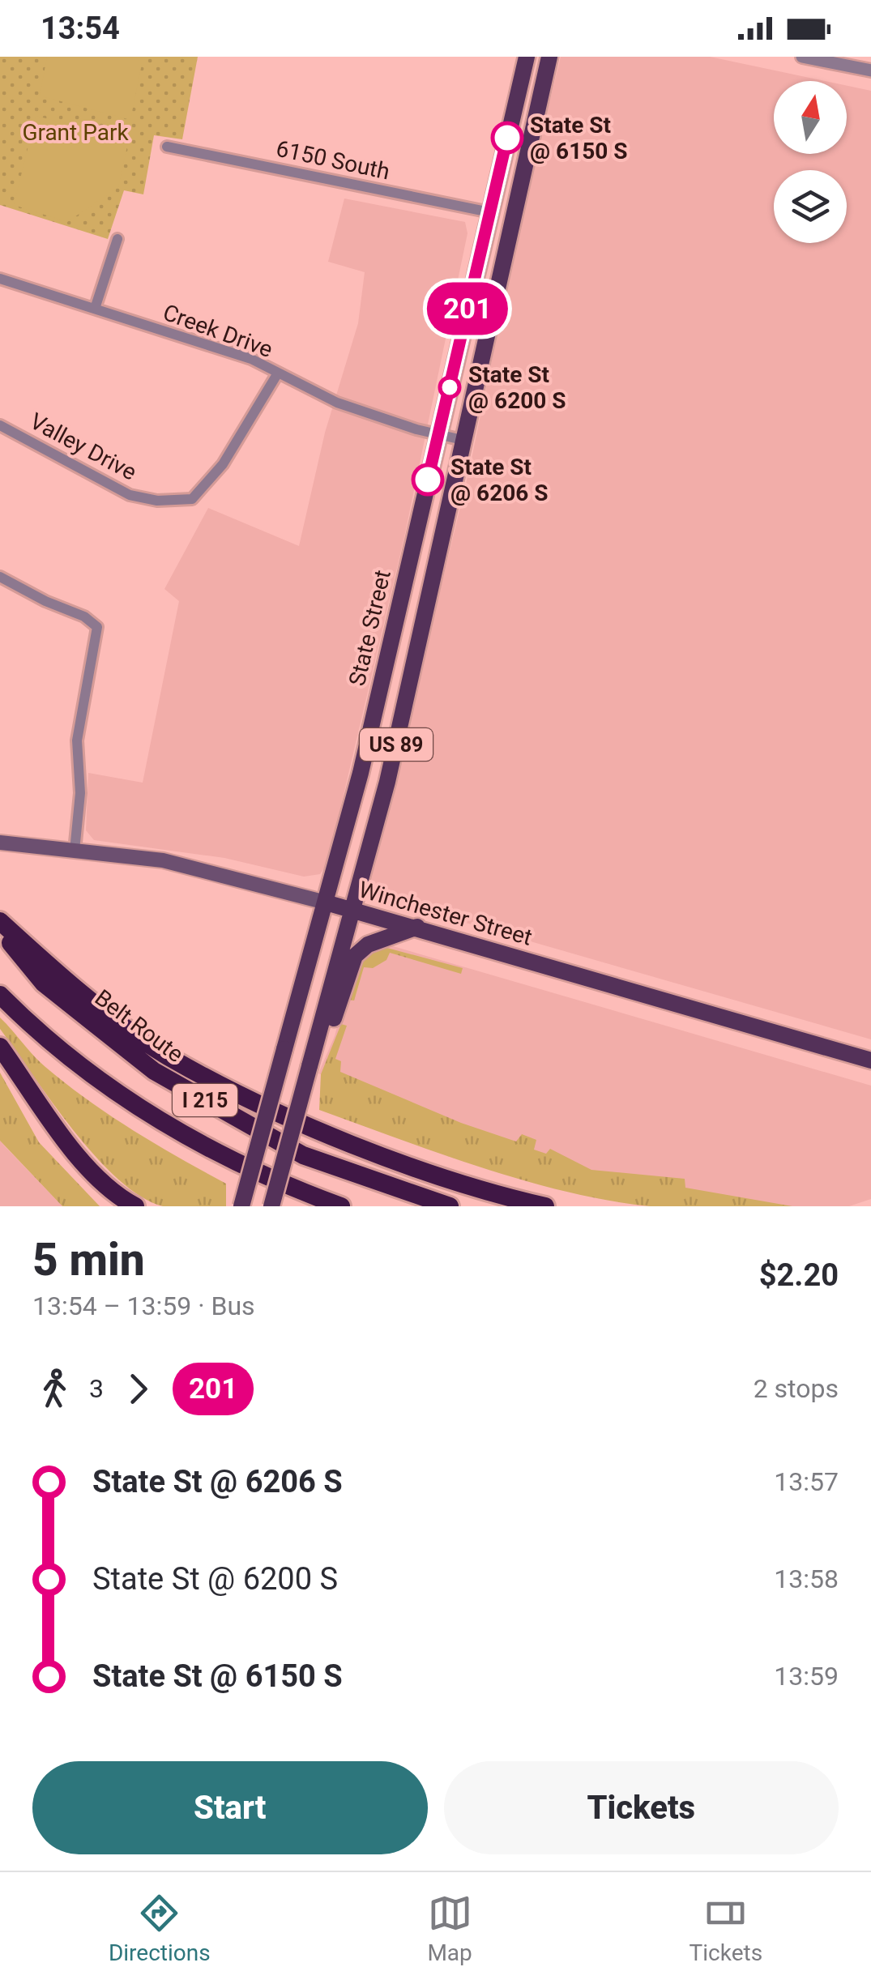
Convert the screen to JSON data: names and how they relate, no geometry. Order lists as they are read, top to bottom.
{
  "streets": {
    "highway": ["Belt Route", "I 215"],
    "main road": ["State Street", "US 89", "Winchester Street"],
    "street": ["6150 South", "Creek Drive", "Valley Drive"]
  },
  "crossings": [
    ["6150 South", "State Street"],
    ["Creek Drive", "Valley Drive"],
    ["Creek Drive", "State Street"],
    ["Creek Drive", "US 89"],
    ["State Street", "Winchester Street"],
    ["US 89", "Winchester Street"]
  ],
  "parks": ["Grant Park"],
  "places": ["State St @ 6150 S", "State St @ 6200 S", "State St @ 6206 S"],
  "lines": ["bus line 201"],
  "north": "top",
  "page": {
    "status": "13:54",
    "on_map": "201",
    "heading": ["5 min", "13:54 – 13:59 · Bus", "$2.20"],
    "legs": ["3", "201", "2 stops"],
    "list": [
      {
        "name": "State St @ 6206 S",
        "value": "13:57"
      },
      {
        "name": "State St @ 6200 S",
        "value": "13:58"
      },
      {
        "name": "State St @ 6150 S",
        "value": "13:59"
      }
    ],
    "buttons": ["Start", "Tickets"],
    "tabs": ["Directions", "Map", "Tickets"]
  }
}
